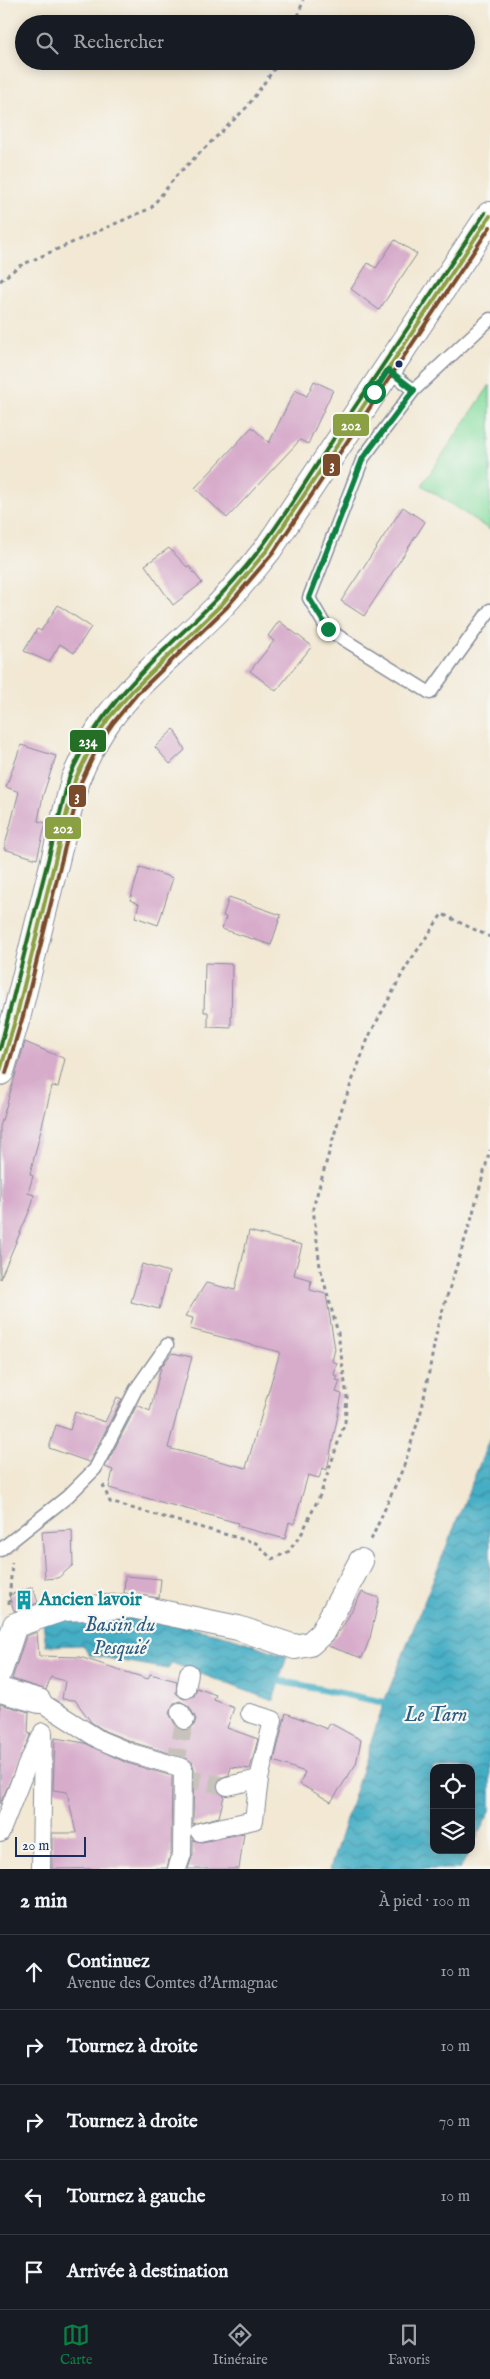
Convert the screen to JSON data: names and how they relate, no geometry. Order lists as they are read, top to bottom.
{
  "water": ["Bassin du Pesquié", "Le Tarn"],
  "places": {
    "building": ["Ancien lavoir"]
  },
  "lines": ["transit line 234", "transit line 202", "transit line 3"],
  "scale_bar": "20 m",
  "page": {
    "search": "Rechercher",
    "scale": "20 m",
    "heading": ["2 min", "À pied · 100 m"],
    "list": [
      ["Continuez", "Avenue des Comtes d'Armagnac", "10 m"],
      ["Tournez à droite", "10 m"],
      ["Tournez à droite", "70 m"],
      ["Tournez à gauche", "10 m"],
      "Arrivée à destination"
    ],
    "nav": ["Carte", "Itinéraire", "Favoris"]
  }
}
